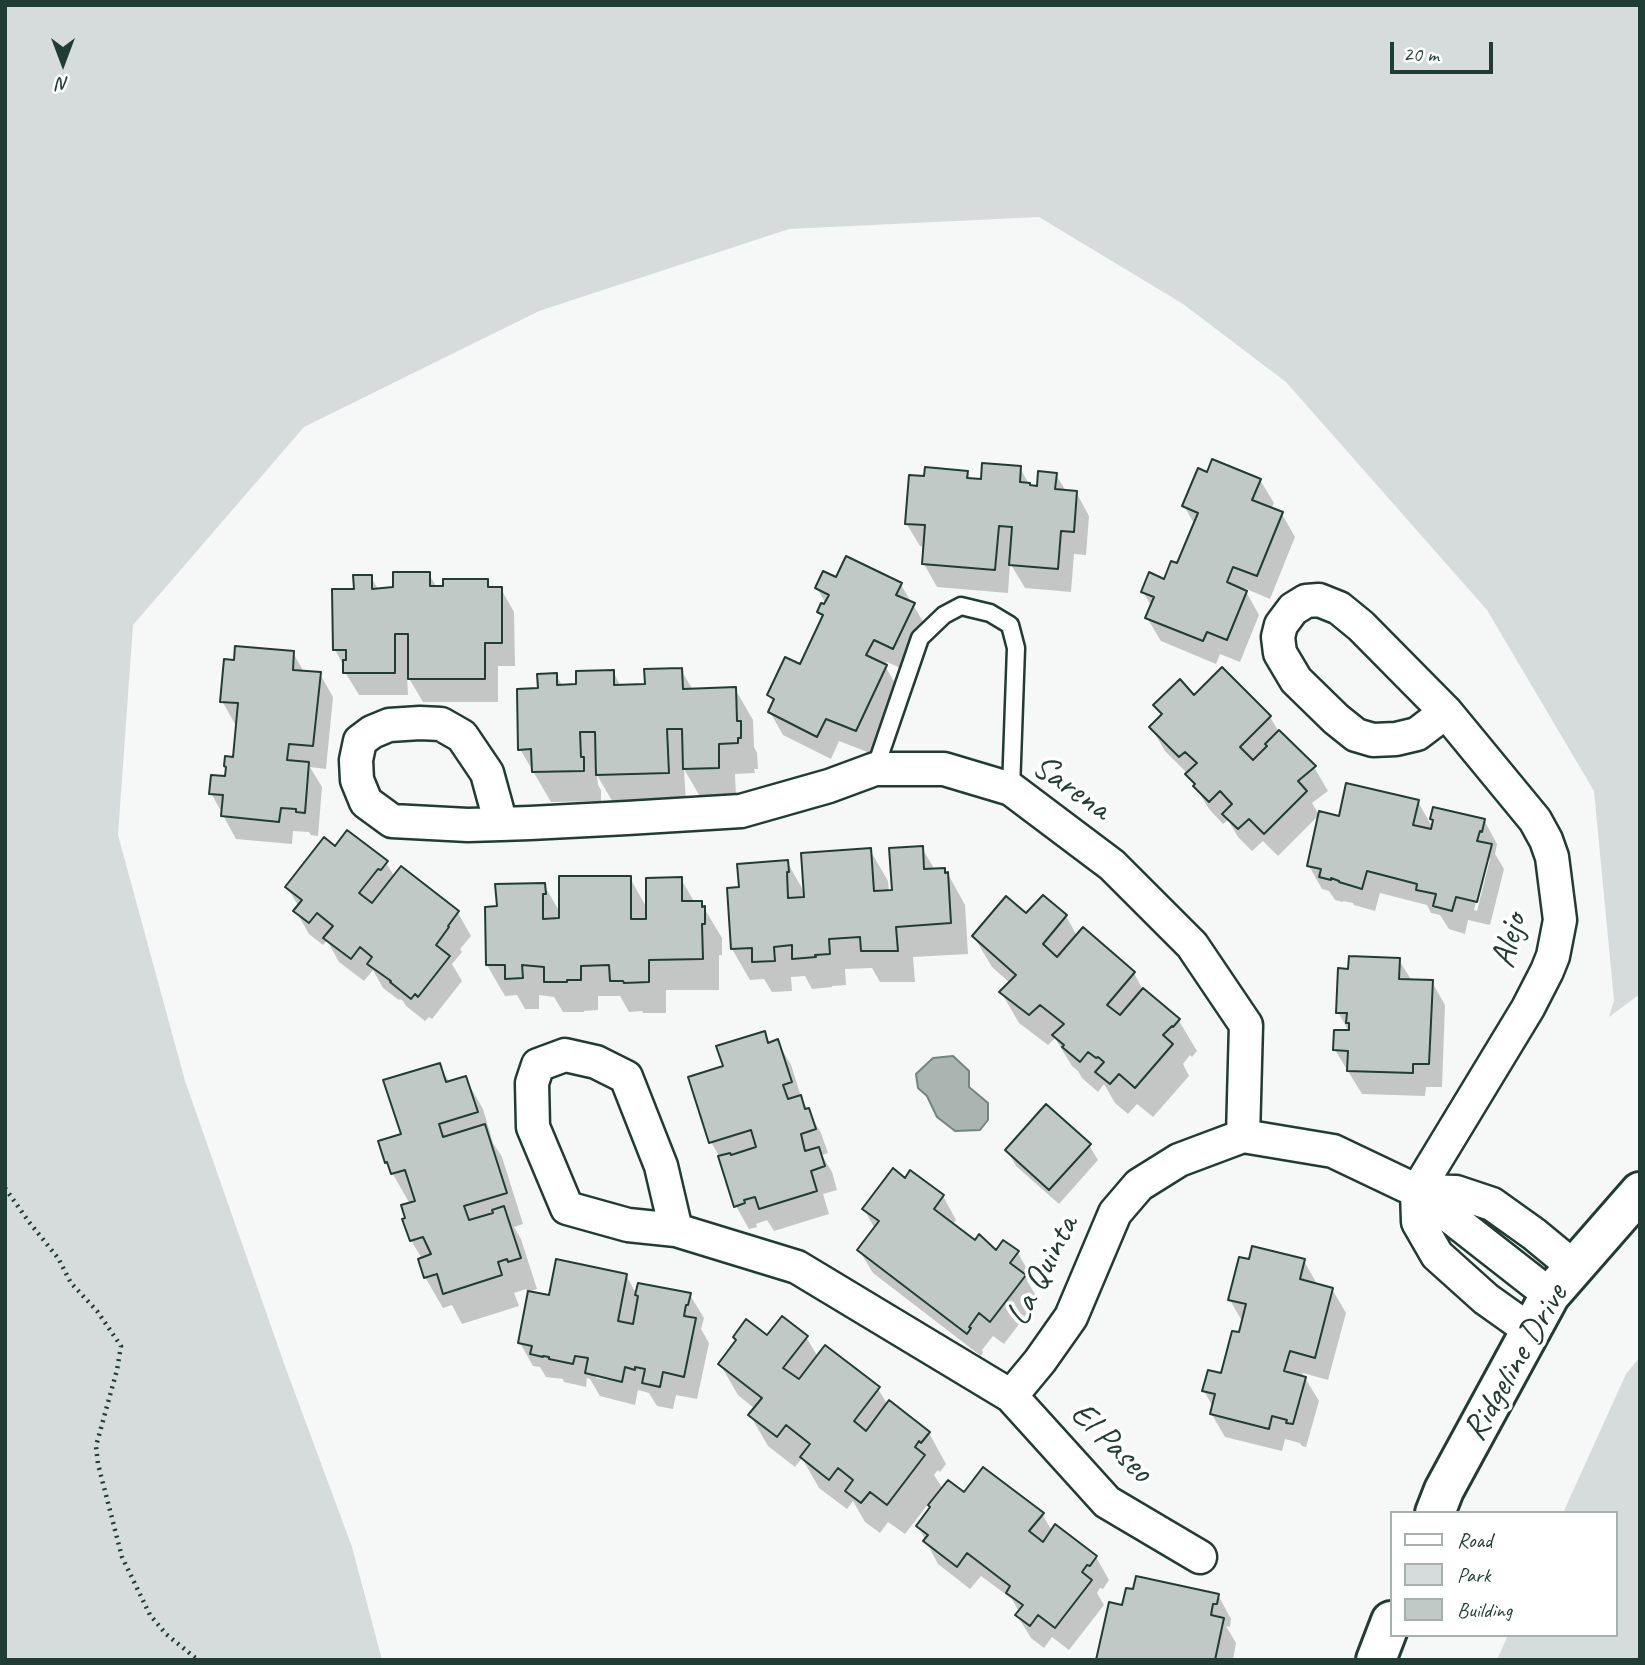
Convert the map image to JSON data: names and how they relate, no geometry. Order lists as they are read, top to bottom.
{
  "streets": {
    "street": [
      "Sarena",
      "Alejo",
      "La Quinta",
      "Ridgeline Drive",
      "El Paseo"
    ]
  },
  "crossings": [
    ["Sarena", "La Quinta"],
    ["La Quinta", "El Paseo"]
  ],
  "legend": ["Road", "Park", "Building"],
  "scale_bar": "20 m",
  "north": "bottom"
}
